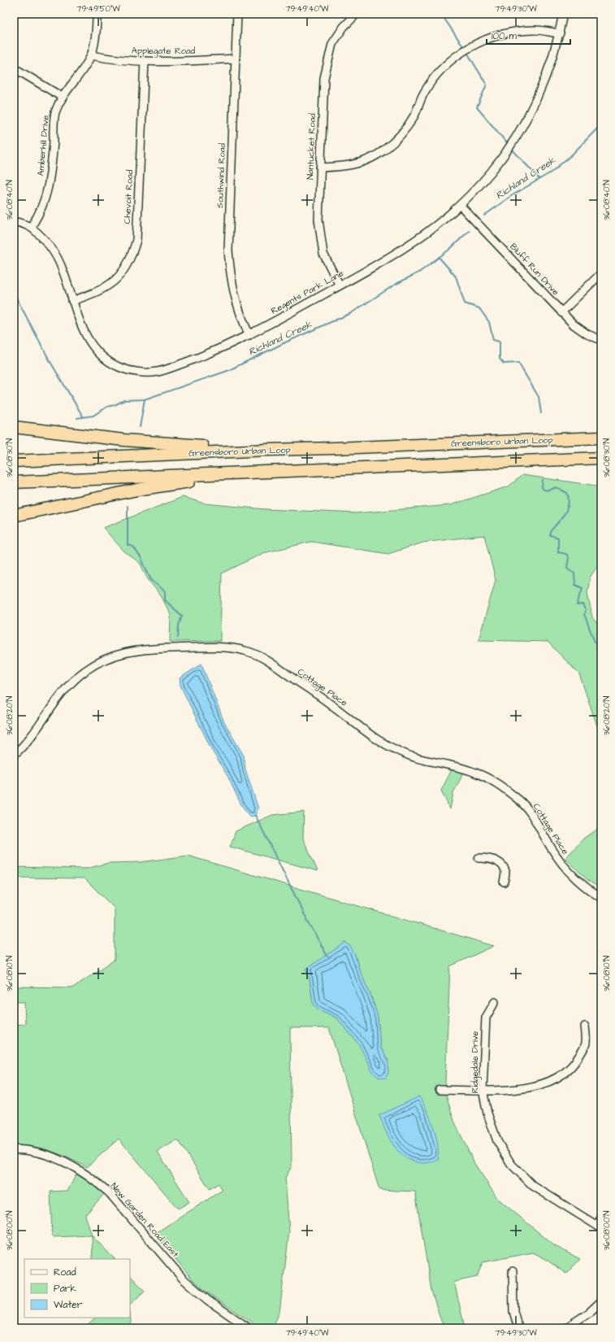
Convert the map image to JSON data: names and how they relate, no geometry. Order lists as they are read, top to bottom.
{
  "streets": {
    "highway": ["Greensboro Urban Loop"],
    "street": [
      "Applegate Road",
      "Amberhill Drive",
      "Nantucket Road",
      "Southwind Road",
      "Chevoit Road",
      "Bluff Run Drive",
      "Regents Park Lane",
      "Cottage Place",
      "Ridgedale Drive",
      "New Garden Road East"
    ]
  },
  "crossings": [
    ["Applegate Road", "Amberhill Drive"],
    ["Applegate Road", "Southwind Road"],
    ["Applegate Road", "Chevoit Road"],
    ["Amberhill Drive", "Regents Park Lane"],
    ["Nantucket Road", "Regents Park Lane"],
    ["Southwind Road", "Regents Park Lane"],
    ["Chevoit Road", "Regents Park Lane"],
    ["Bluff Run Drive", "Regents Park Lane"]
  ],
  "water": ["Richland Creek"],
  "legend": ["Road", "Park", "Water"],
  "scale_bar": "100 m",
  "coordinates": [
    "79°49'50\"W",
    "79°49'40\"W",
    "79°49'30\"W",
    "36°08'40\"N",
    "36°08'30\"N",
    "36°08'20\"N",
    "36°08'10\"N",
    "36°08'00\"N"
  ]
}
